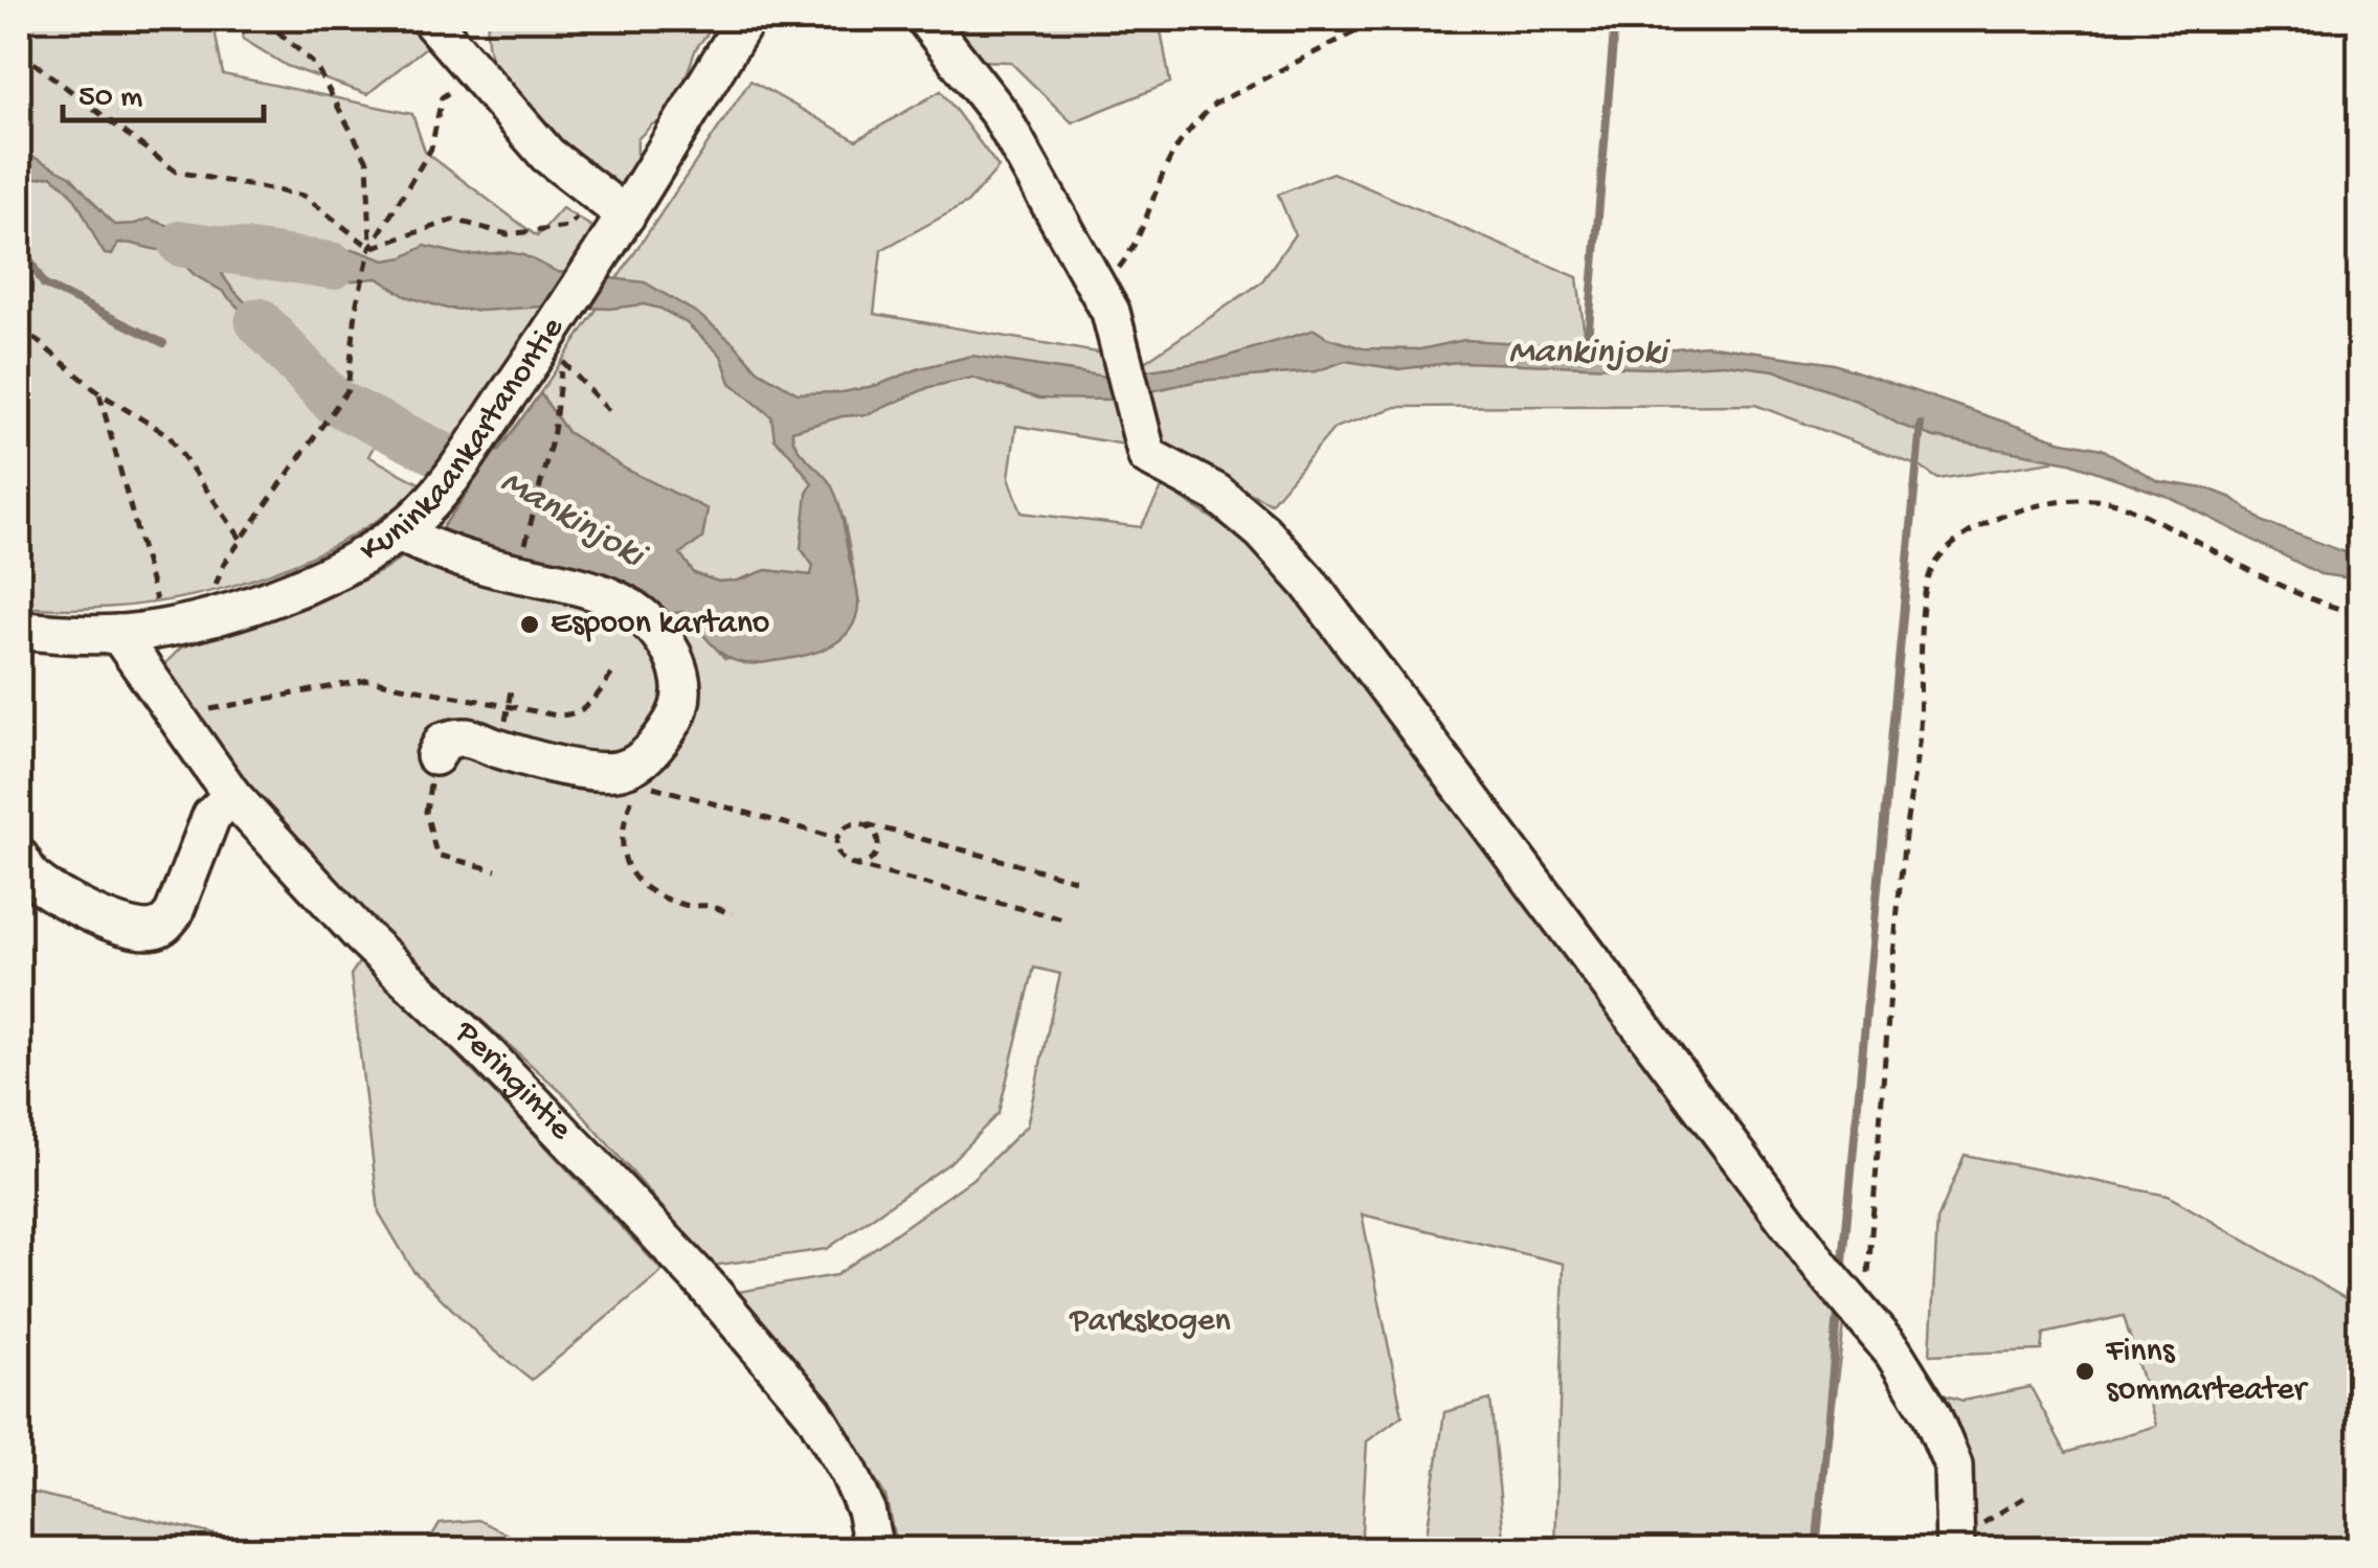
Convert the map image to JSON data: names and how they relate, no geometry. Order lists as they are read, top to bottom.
{
  "streets": {
    "street": ["Kuninkaankartanontie", "Peringintie"]
  },
  "crossings": [
    ["Kuninkaankartanontie", "Peringintie"]
  ],
  "water": ["Mankinjoki"],
  "parks": ["Parkskogen"],
  "places": ["Espoon kartano", "Finns sommarteater"],
  "scale_bar": "50 m"
}
